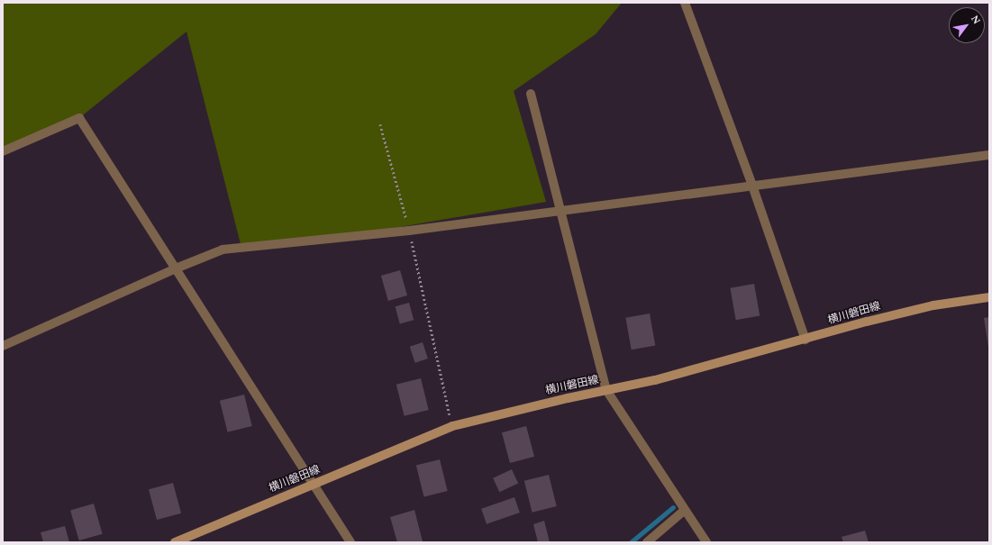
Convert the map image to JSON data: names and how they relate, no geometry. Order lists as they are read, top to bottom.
{
  "streets": {
    "main road": ["横川磐田線"]
  },
  "north": "top right"
}
